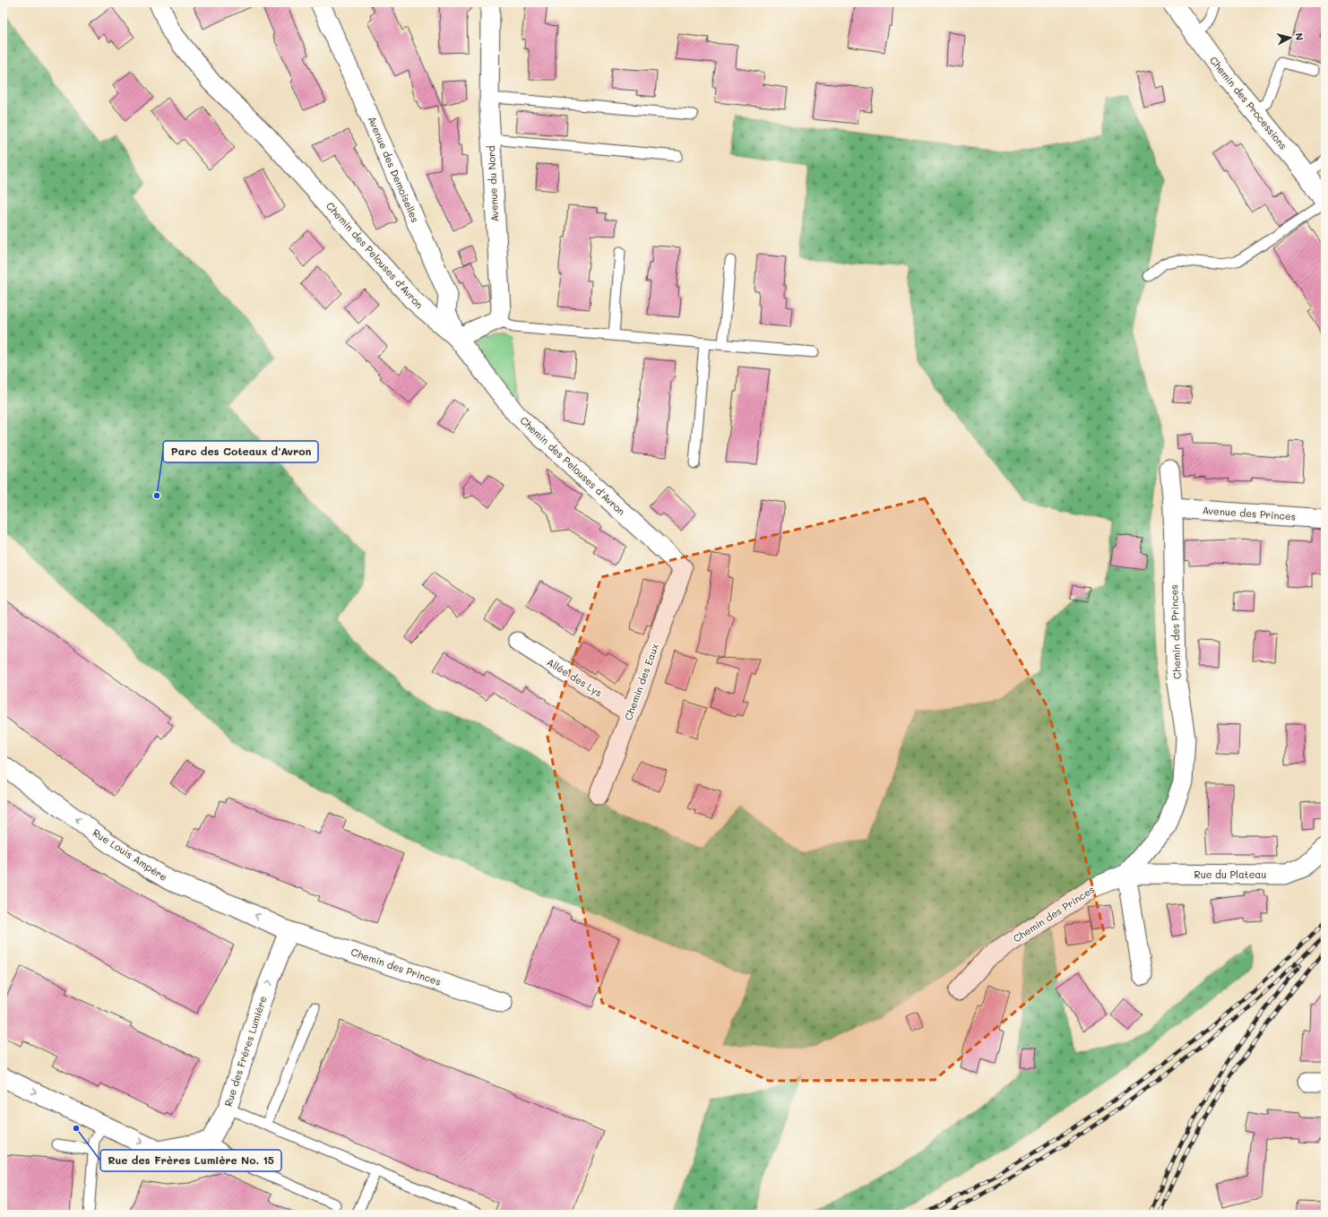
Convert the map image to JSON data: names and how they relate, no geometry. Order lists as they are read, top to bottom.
{
  "streets": {
    "street": [
      "Chemin des Processions",
      "Avenue des Demoiselles",
      "Avenue du Nord",
      "Chemin des Pelouses d'Avron",
      "Avenue des Princes",
      "Chemin des Princes",
      "Allée des Lys",
      "Chemin des Eaux",
      "Rue Louis Ampère",
      "Rue du Plateau",
      "Rue des Frères Lumière"
    ]
  },
  "crossings": [
    ["Avenue des Demoiselles", "Chemin des Pelouses d'Avron"],
    ["Chemin des Pelouses d'Avron", "Chemin des Eaux"],
    ["Avenue des Princes", "Chemin des Princes"],
    ["Chemin des Princes", "Rue Louis Ampère"],
    ["Chemin des Princes", "Rue du Plateau"],
    ["Chemin des Princes", "Rue des Frères Lumière"],
    ["Allée des Lys", "Chemin des Eaux"],
    ["Rue Louis Ampère", "Rue des Frères Lumière"]
  ],
  "one_way": ["Rue Louis Ampère", "Rue des Frères Lumière"],
  "places": ["Parc des Coteaux d'Avron", "Rue des Frères Lumière No. 15"],
  "north": "right"
}
